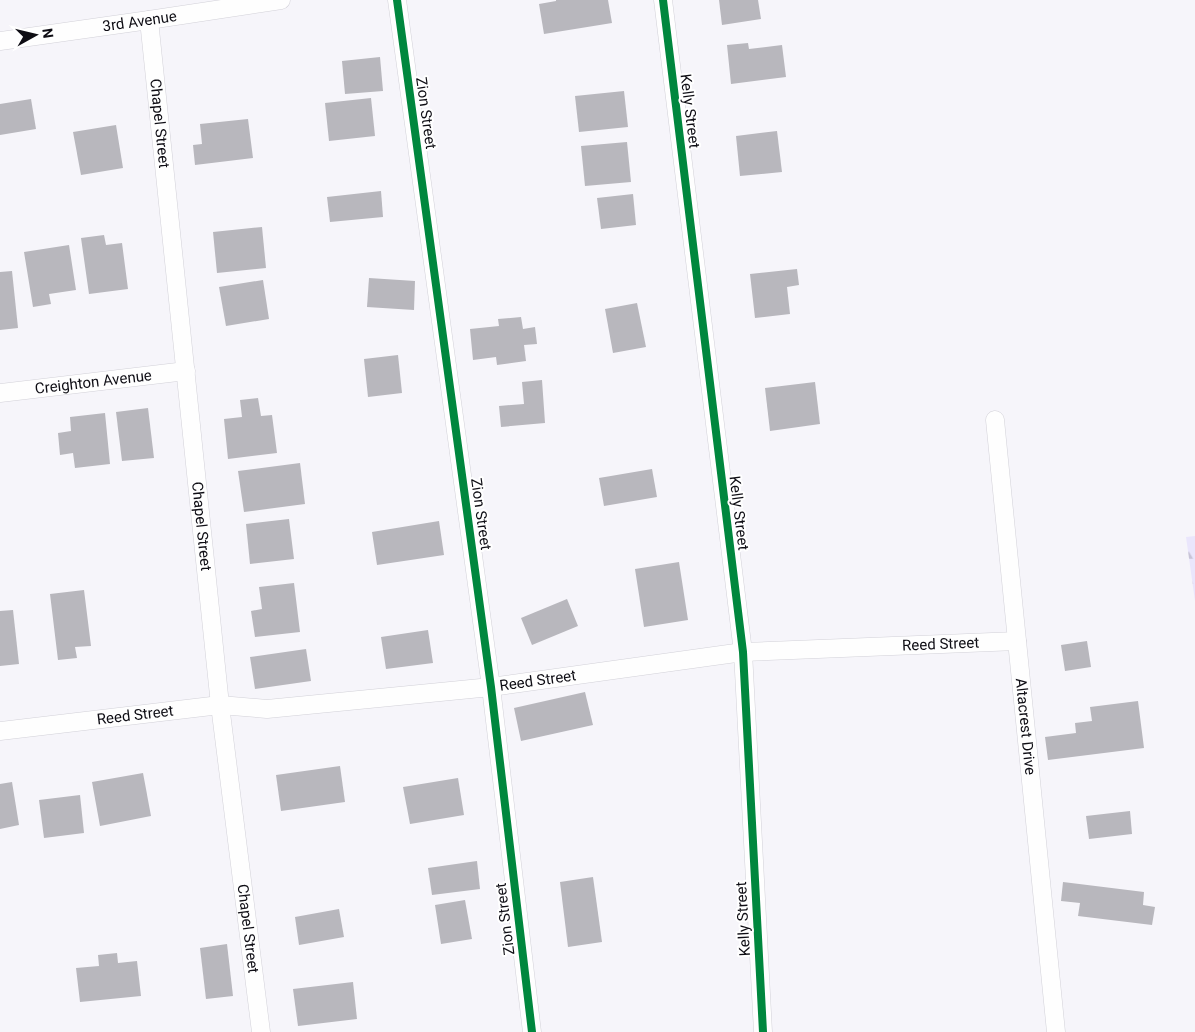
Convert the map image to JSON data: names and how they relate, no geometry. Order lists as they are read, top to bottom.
{
  "streets": {
    "street": [
      "3rd Avenue",
      "Kelly Street",
      "Zion Street",
      "Chapel Street",
      "Creighton Avenue",
      "Reed Street",
      "Altacrest Drive"
    ]
  },
  "crossings": [
    ["3rd Avenue", "Chapel Street"],
    ["Kelly Street", "Reed Street"],
    ["Zion Street", "Reed Street"],
    ["Chapel Street", "Creighton Avenue"],
    ["Chapel Street", "Reed Street"],
    ["Reed Street", "Altacrest Drive"]
  ],
  "north": "right"
}
